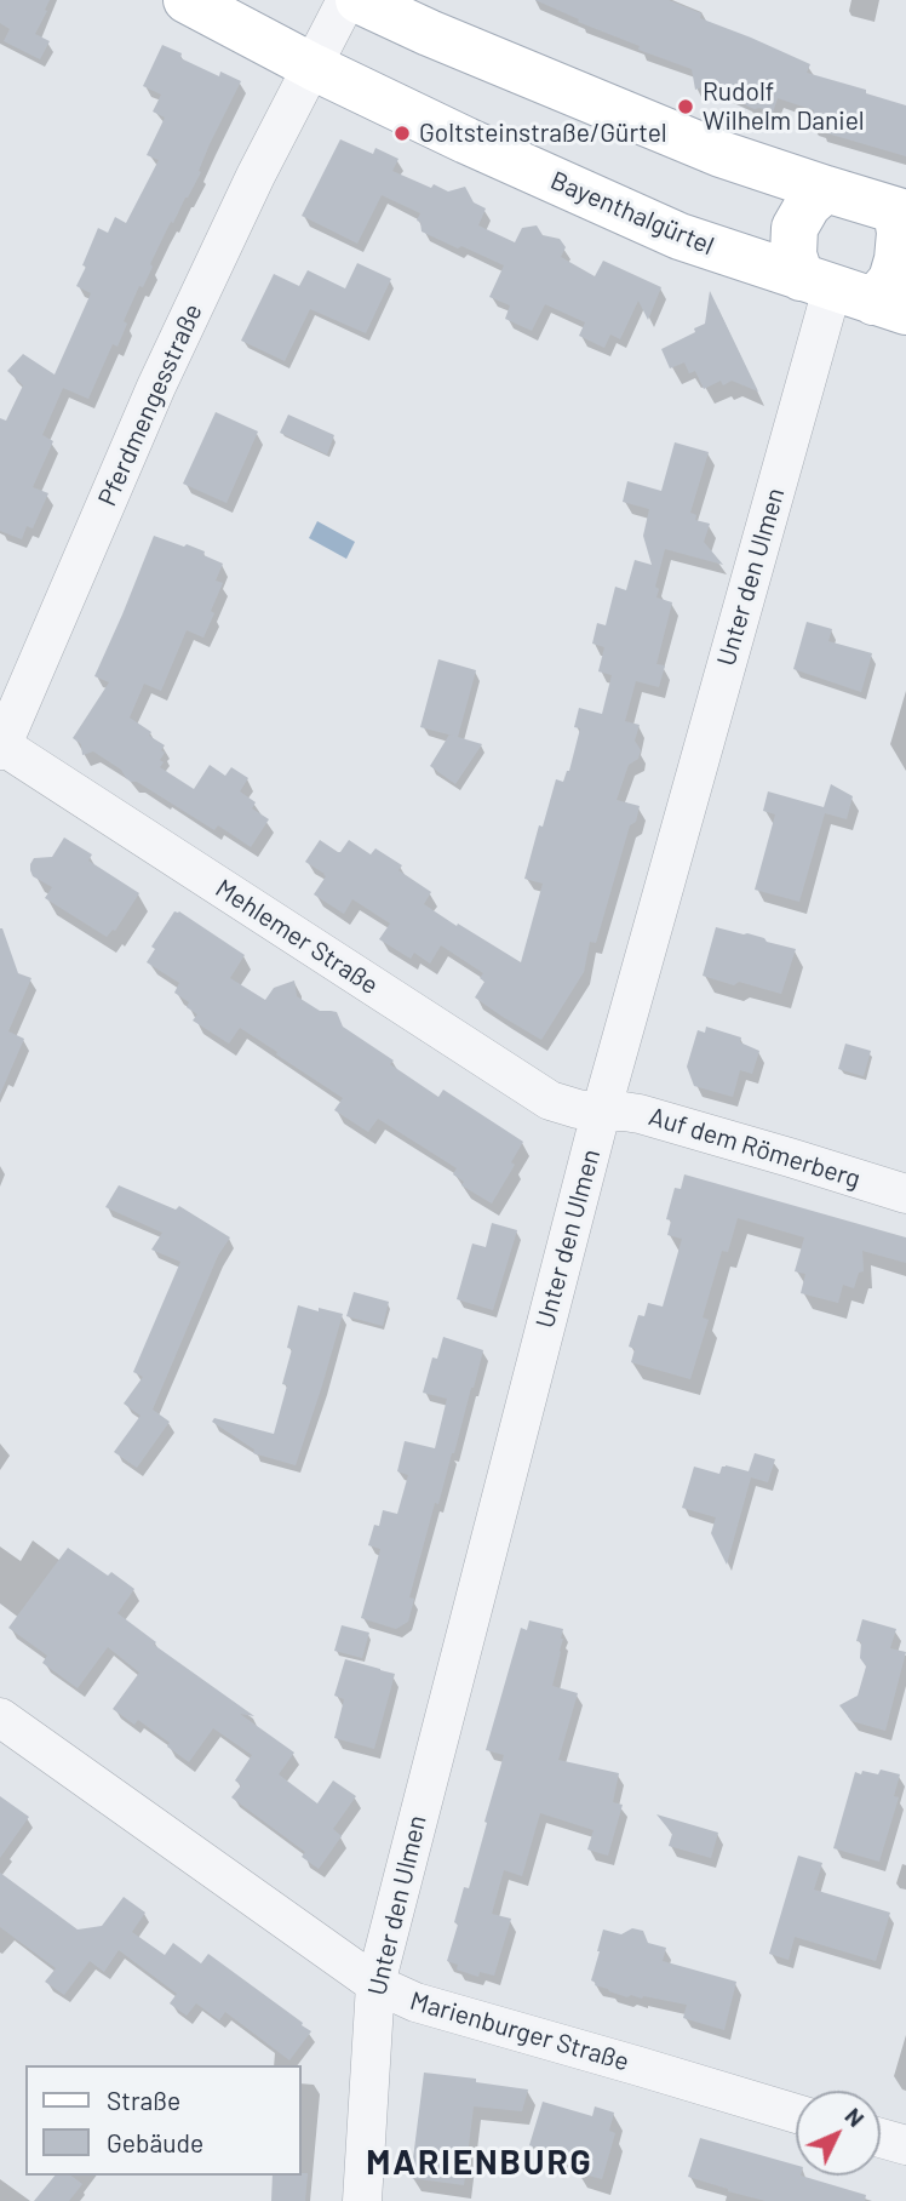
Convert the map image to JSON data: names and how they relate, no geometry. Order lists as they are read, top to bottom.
{
  "streets": {
    "main road": ["Bayenthalgürtel"],
    "street": [
      "Pferdmengesstraße",
      "Unter den Ulmen",
      "Mehlemer Straße",
      "Auf dem Römerberg",
      "Marienburger Straße"
    ]
  },
  "crossings": [
    ["Bayenthalgürtel", "Pferdmengesstraße"],
    ["Bayenthalgürtel", "Unter den Ulmen"],
    ["Pferdmengesstraße", "Mehlemer Straße"],
    ["Unter den Ulmen", "Mehlemer Straße"],
    ["Unter den Ulmen", "Auf dem Römerberg"],
    ["Unter den Ulmen", "Marienburger Straße"],
    ["Mehlemer Straße", "Auf dem Römerberg"]
  ],
  "districts": ["MARIENBURG"],
  "places": ["Rudolf Wilhelm Daniel", "Goltsteinstraße/Gürtel"],
  "legend": ["Straße", "Gebäude"],
  "north": "top right"
}
